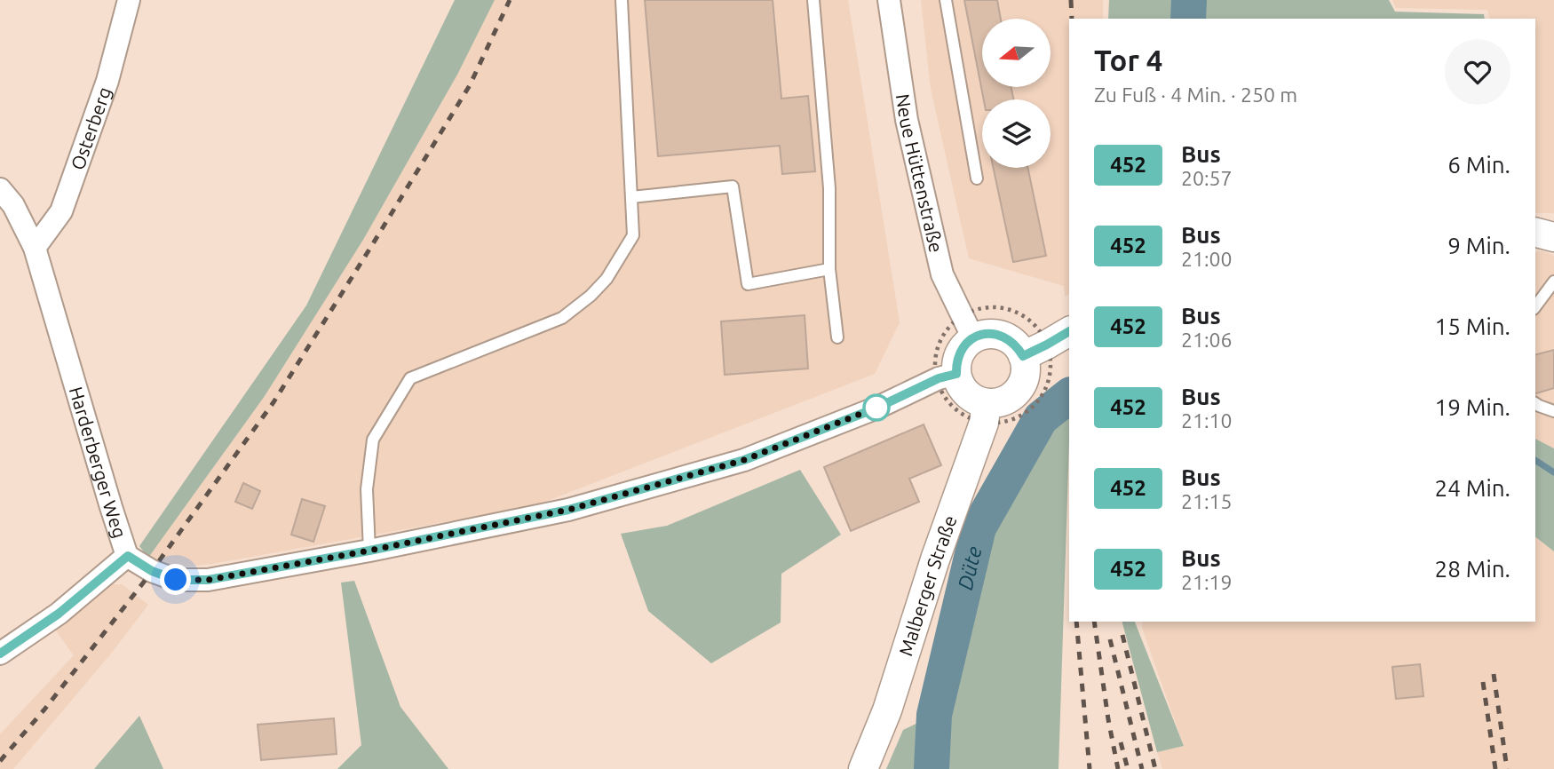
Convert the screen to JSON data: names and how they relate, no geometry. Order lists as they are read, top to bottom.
{
  "streets": {
    "street": [
      "Osterberg",
      "Neue Hüttenstraße",
      "Harderberger Weg",
      "Malberger Straße"
    ]
  },
  "crossings": [
    ["Osterberg", "Harderberger Weg"]
  ],
  "water": ["Düte"],
  "lines": ["bus line 452"],
  "north": "left",
  "page": {
    "heading": ["Tor 4", "Zu Fuß · 4 Min. · 250 m"],
    "list": [
      {
        "mark": "452",
        "name": "Bus",
        "note": "20:57",
        "value": "6 Min."
      },
      {
        "mark": "452",
        "name": "Bus",
        "note": "21:00",
        "value": "9 Min."
      },
      {
        "mark": "452",
        "name": "Bus",
        "note": "21:06",
        "value": "15 Min."
      },
      {
        "mark": "452",
        "name": "Bus",
        "note": "21:10",
        "value": "19 Min."
      },
      {
        "mark": "452",
        "name": "Bus",
        "note": "21:15",
        "value": "24 Min."
      },
      {
        "mark": "452",
        "name": "Bus",
        "note": "21:19",
        "value": "28 Min."
      }
    ]
  }
}
